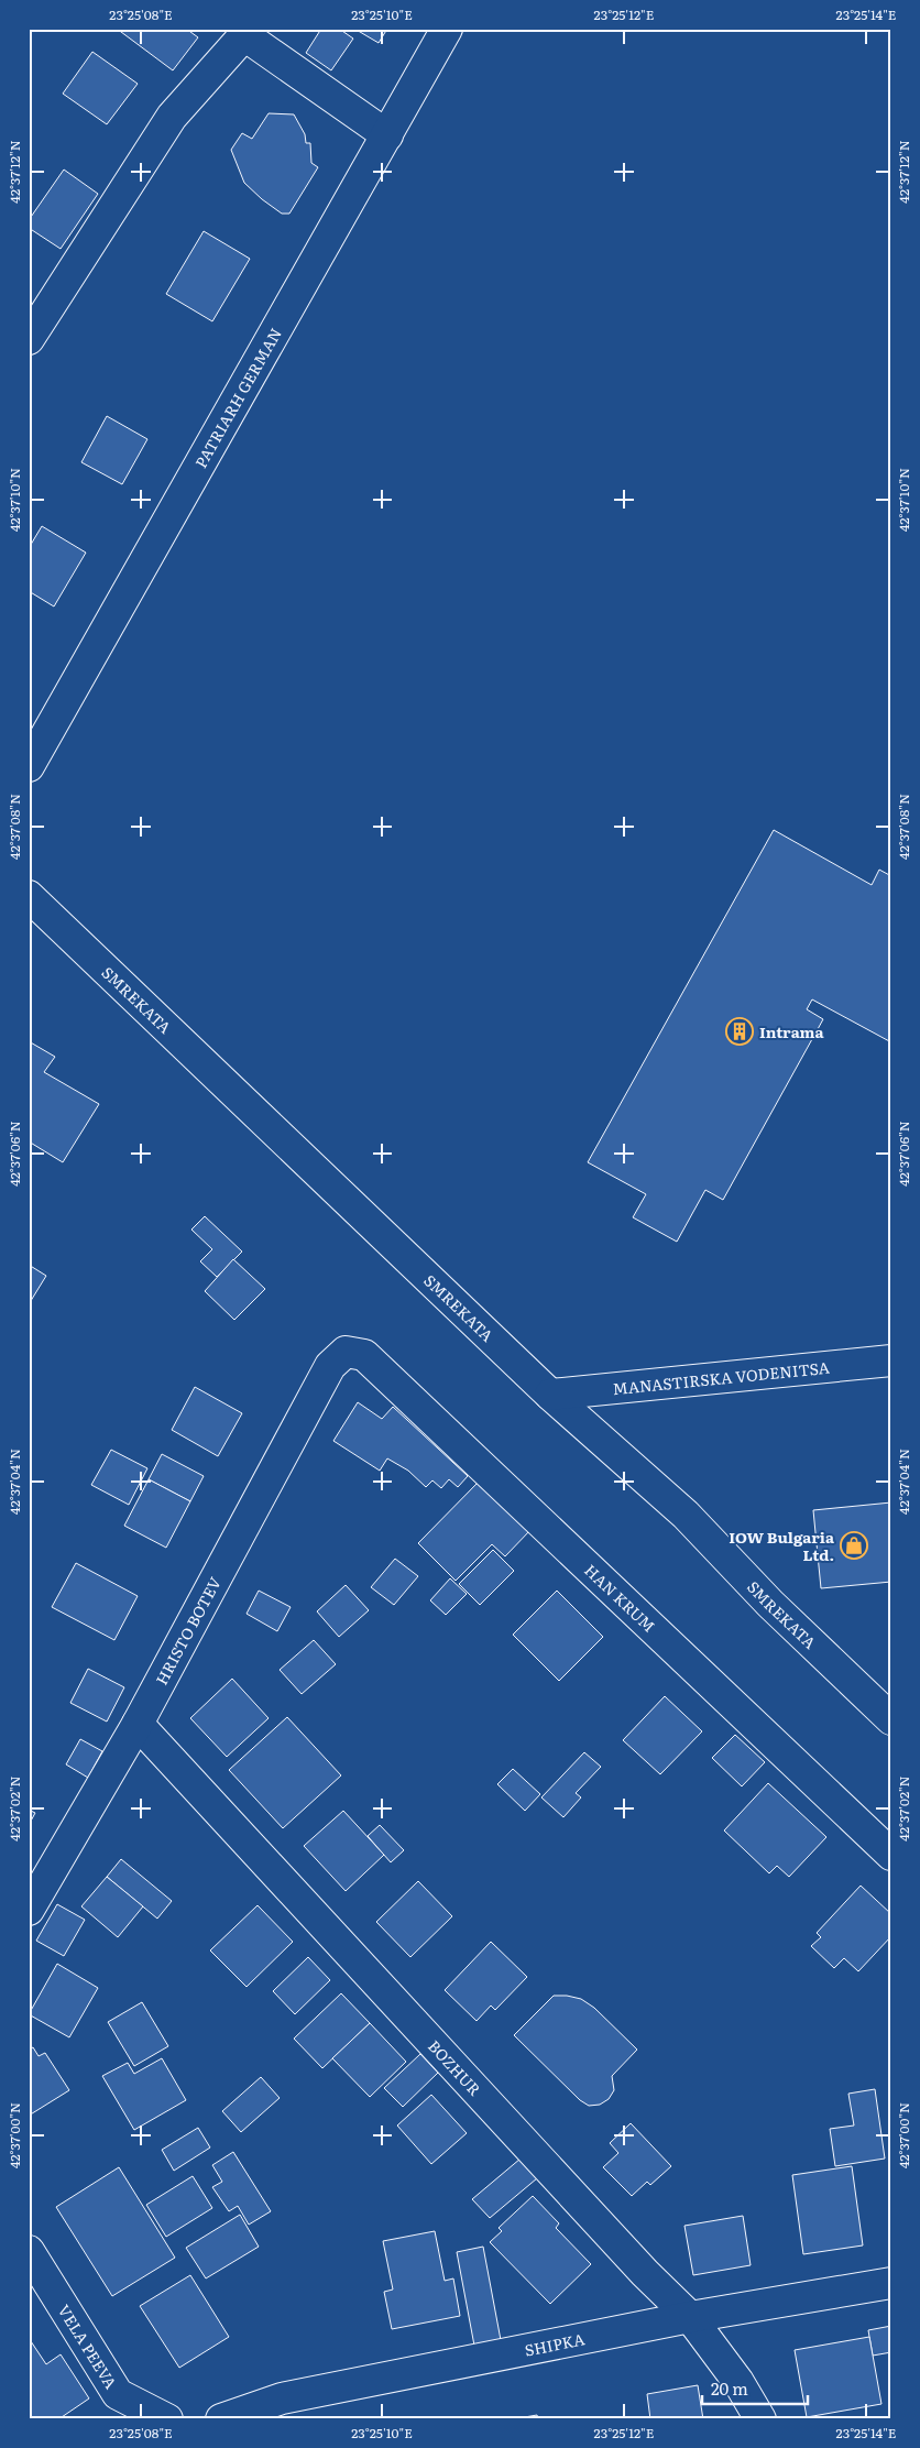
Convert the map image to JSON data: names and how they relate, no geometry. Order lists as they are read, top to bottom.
{
  "streets": {
    "street": [
      "PATRIARH GERMAN",
      "SMREKATA",
      "MANASTIRSKA VODENITSA",
      "HAN KRUM",
      "HRISTO BOTEV",
      "BOZHUR",
      "SHIPKA",
      "VELA PEEVA"
    ]
  },
  "crossings": [
    ["SMREKATA", "MANASTIRSKA VODENITSA"],
    ["HAN KRUM", "HRISTO BOTEV"],
    ["HRISTO BOTEV", "BOZHUR"],
    ["BOZHUR", "SHIPKA"]
  ],
  "places": {
    "building": ["Intrama"],
    "shop": ["IOW Bulgaria Ltd."]
  },
  "scale_bar": "20 m",
  "coordinates": [
    "23°25'08\"E",
    "23°25'10\"E",
    "23°25'12\"E",
    "23°25'14\"E",
    "42°37'12\"N",
    "42°37'10\"N",
    "42°37'08\"N",
    "42°37'06\"N",
    "42°37'04\"N",
    "42°37'02\"N",
    "42°37'00\"N"
  ]
}
